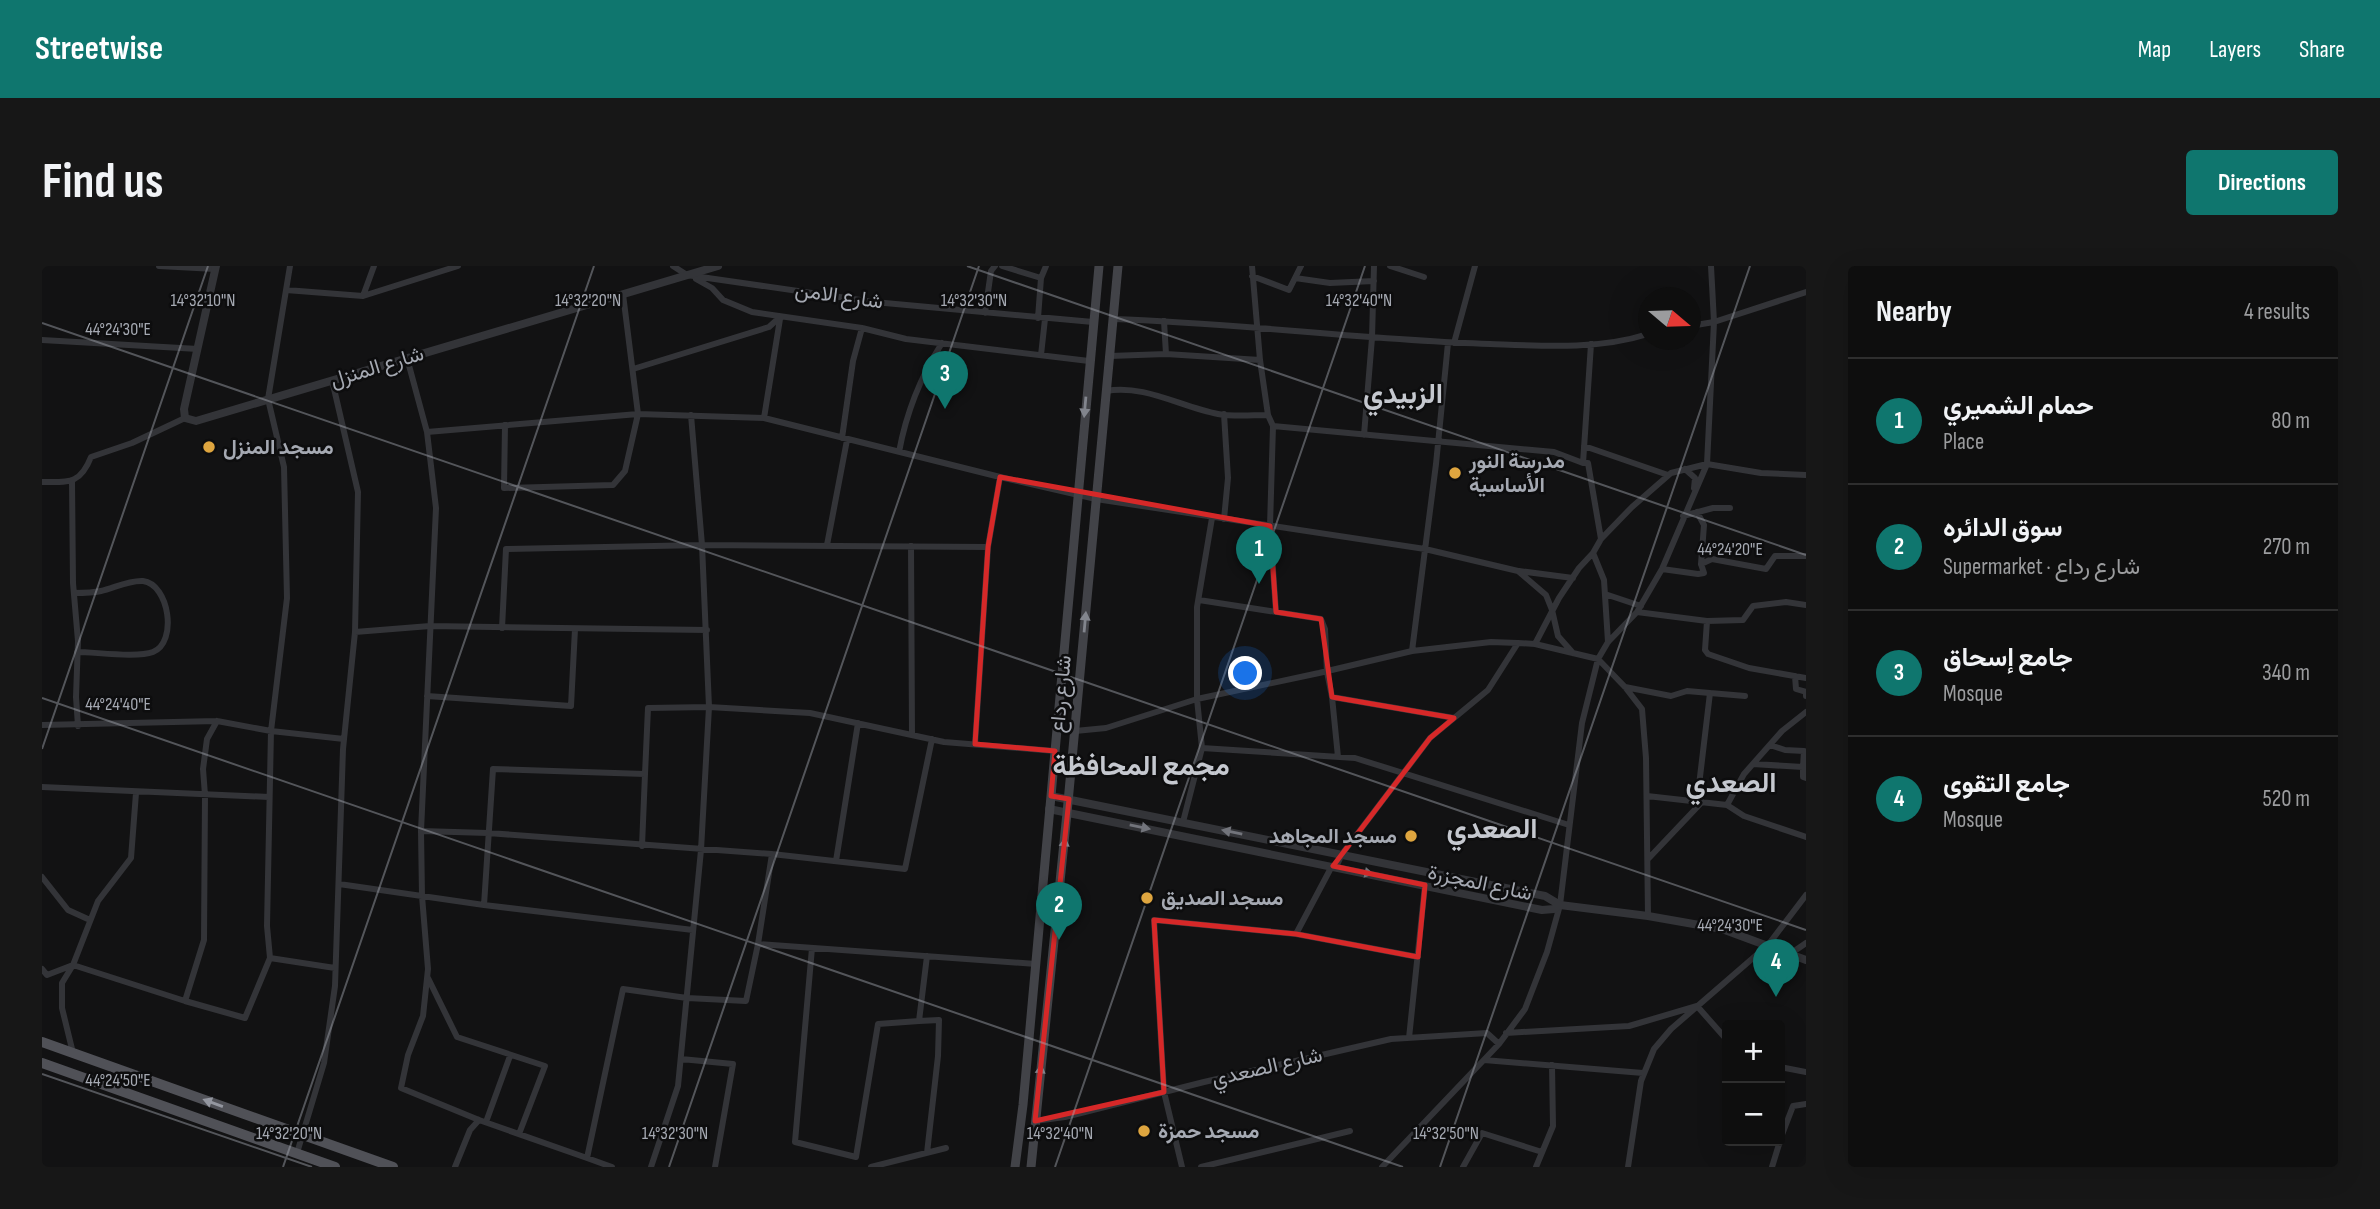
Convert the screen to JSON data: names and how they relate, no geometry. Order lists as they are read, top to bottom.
{
  "streets": {
    "main road": ["شارع رداع"],
    "street": [
      "شارع الامن",
      "شارع المنزل",
      "شارع المجزرة",
      "شارع الصعدي"
    ]
  },
  "crossings": [
    ["شارع الامن", "شارع المنزل"],
    ["شارع الامن", "شارع رداع"],
    ["شارع رداع", "شارع المجزرة"],
    ["شارع رداع", "شارع الصعدي"]
  ],
  "districts": [
    "الزبيدي",
    "مجمع المحافظة",
    "الصعدي",
    "الصعدي"
  ],
  "places": [
    "مسجد المنزل",
    "مدرسة النور الأساسية",
    "مسجد المجاهد",
    "مسجد الصديق",
    "مسجد حمزة"
  ],
  "north": "right",
  "page": {
    "header": "Streetwise",
    "nav": ["Map", "Layers", "Share"],
    "buttons": "Directions",
    "title": "Find us",
    "heading": ["Nearby", "4 results"],
    "pins": [
      "3",
      "1",
      "2",
      "4"
    ],
    "list": [
      {
        "mark": "1",
        "name": "حمام الشميري",
        "note": "Place",
        "value": "80 m"
      },
      {
        "mark": "2",
        "name": "سوق الدائره",
        "note": "Supermarket · شارع رداع",
        "value": "270 m"
      },
      {
        "mark": "3",
        "name": "جامع إسحاق",
        "note": "Mosque",
        "value": "340 m"
      },
      {
        "mark": "4",
        "name": "جامع التقوى",
        "note": "Mosque",
        "value": "520 m"
      }
    ],
    "map_buttons": ["+", "−"]
  },
  "coordinates": [
    "14°32'10\"N",
    "14°32'20\"N",
    "14°32'30\"N",
    "14°32'40\"N",
    "44°24'30\"E",
    "44°24'20\"E",
    "44°24'40\"E",
    "44°24'50\"E",
    "14°32'50\"N"
  ]
}
